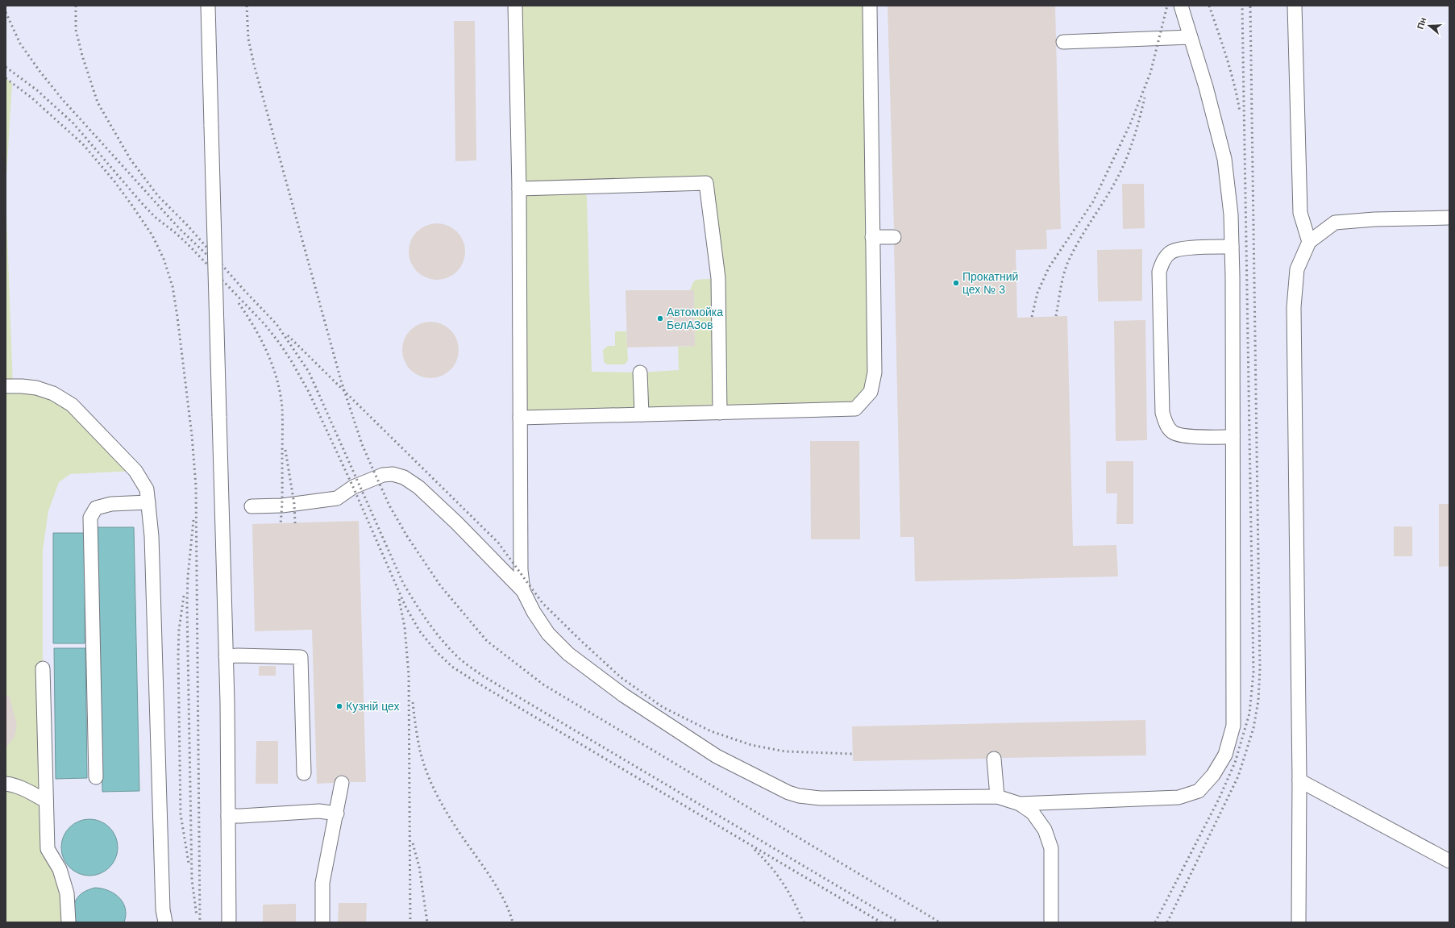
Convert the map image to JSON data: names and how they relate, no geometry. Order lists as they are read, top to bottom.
{
  "places": ["Прокатний цех № 3", "Автомойка БелАЗов", "Кузній цех"],
  "north": "left"
}
